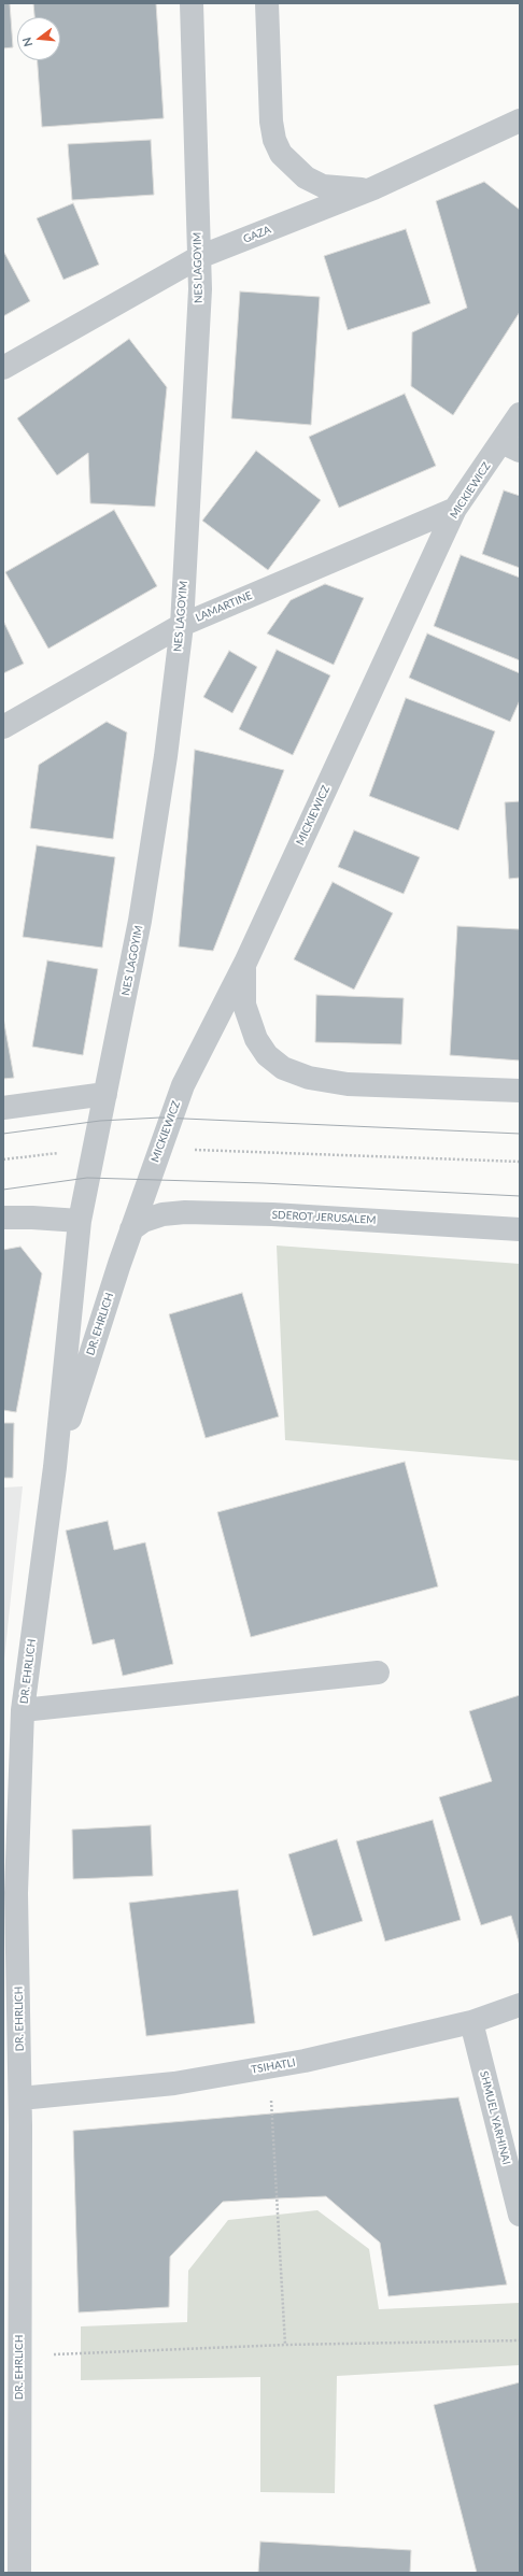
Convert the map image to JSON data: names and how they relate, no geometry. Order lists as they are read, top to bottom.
{
  "streets": {
    "street": [
      "GAZA",
      "NES LAGOYIM",
      "MICKIEWICZ",
      "LAMARTINE",
      "SDEROT JERUSALEM",
      "DR. EHRLICH",
      "TSIHATLI",
      "SHMUEL YARHINAI"
    ]
  },
  "crossings": [
    ["GAZA", "NES LAGOYIM"],
    ["NES LAGOYIM", "LAMARTINE"],
    ["NES LAGOYIM", "DR. EHRLICH"],
    ["MICKIEWICZ", "LAMARTINE"],
    ["MICKIEWICZ", "SDEROT JERUSALEM"],
    ["MICKIEWICZ", "DR. EHRLICH"],
    ["SDEROT JERUSALEM", "DR. EHRLICH"],
    ["DR. EHRLICH", "TSIHATLI"],
    ["TSIHATLI", "SHMUEL YARHINAI"]
  ],
  "north": "left"
}
